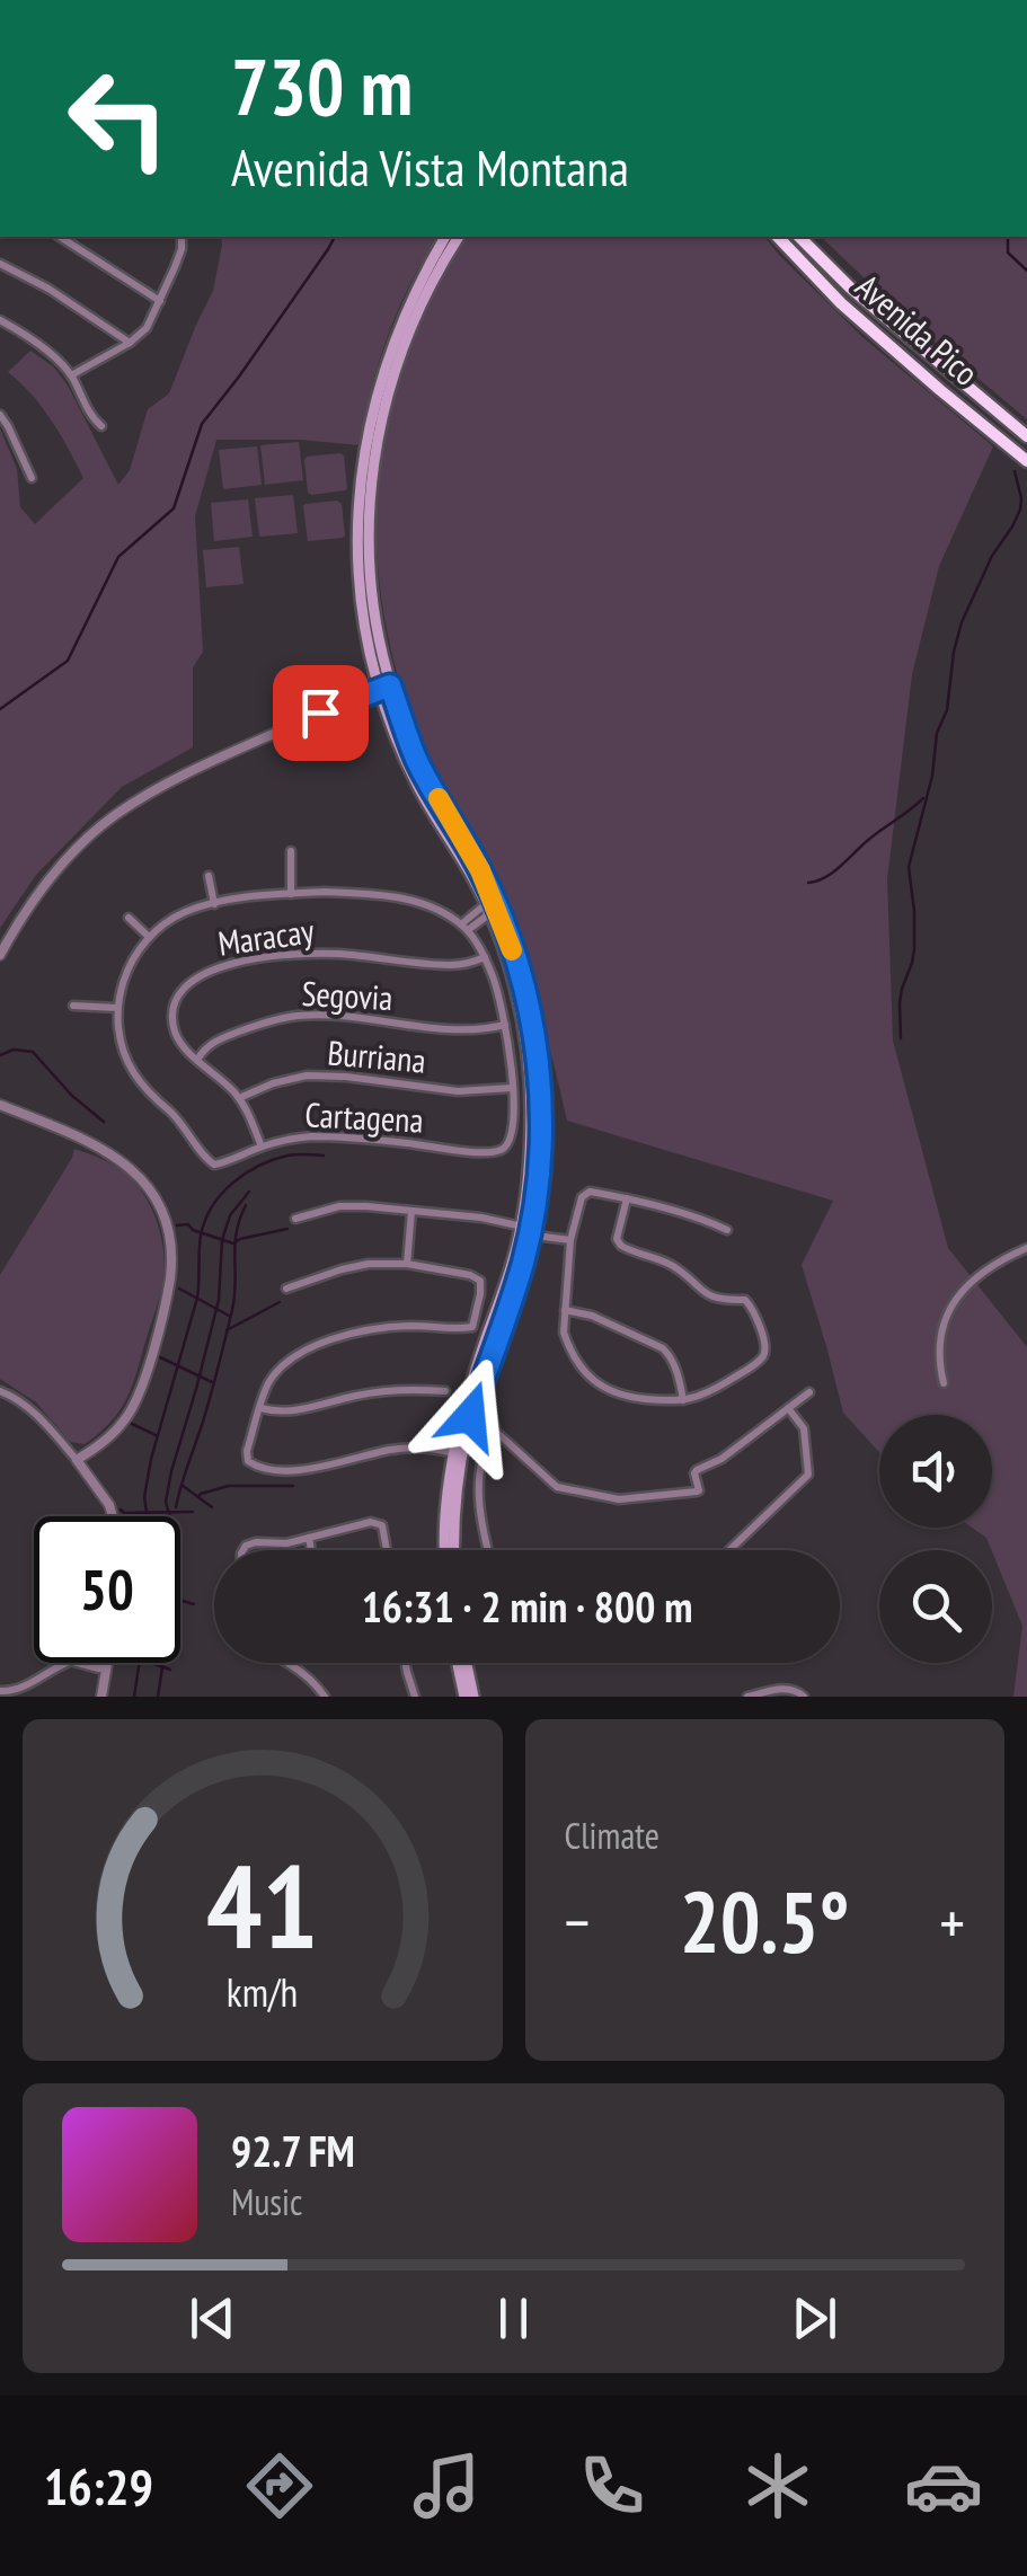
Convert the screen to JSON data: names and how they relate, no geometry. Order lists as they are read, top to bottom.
{
  "streets": {
    "highway": ["Avenida Pico"],
    "street": [
      "Maracay",
      "Segovia",
      "Burriana",
      "Cartagena"
    ]
  },
  "crossings": [
    ["Maracay", "Segovia"],
    ["Maracay", "Burriana"],
    ["Maracay", "Cartagena"],
    ["Burriana", "Cartagena"]
  ],
  "page": {
    "turn": ["730 m", "Avenida Vista Montana"],
    "limit": "50",
    "trip": "16:31 · 2 min · 800 m",
    "tile": "Climate",
    "heat": ["−", "20.5°", "+"],
    "song": ["92.7 FM", "Music"],
    "tabs": "16:29",
    "gauge": ["41", "km/h"]
  }
}
